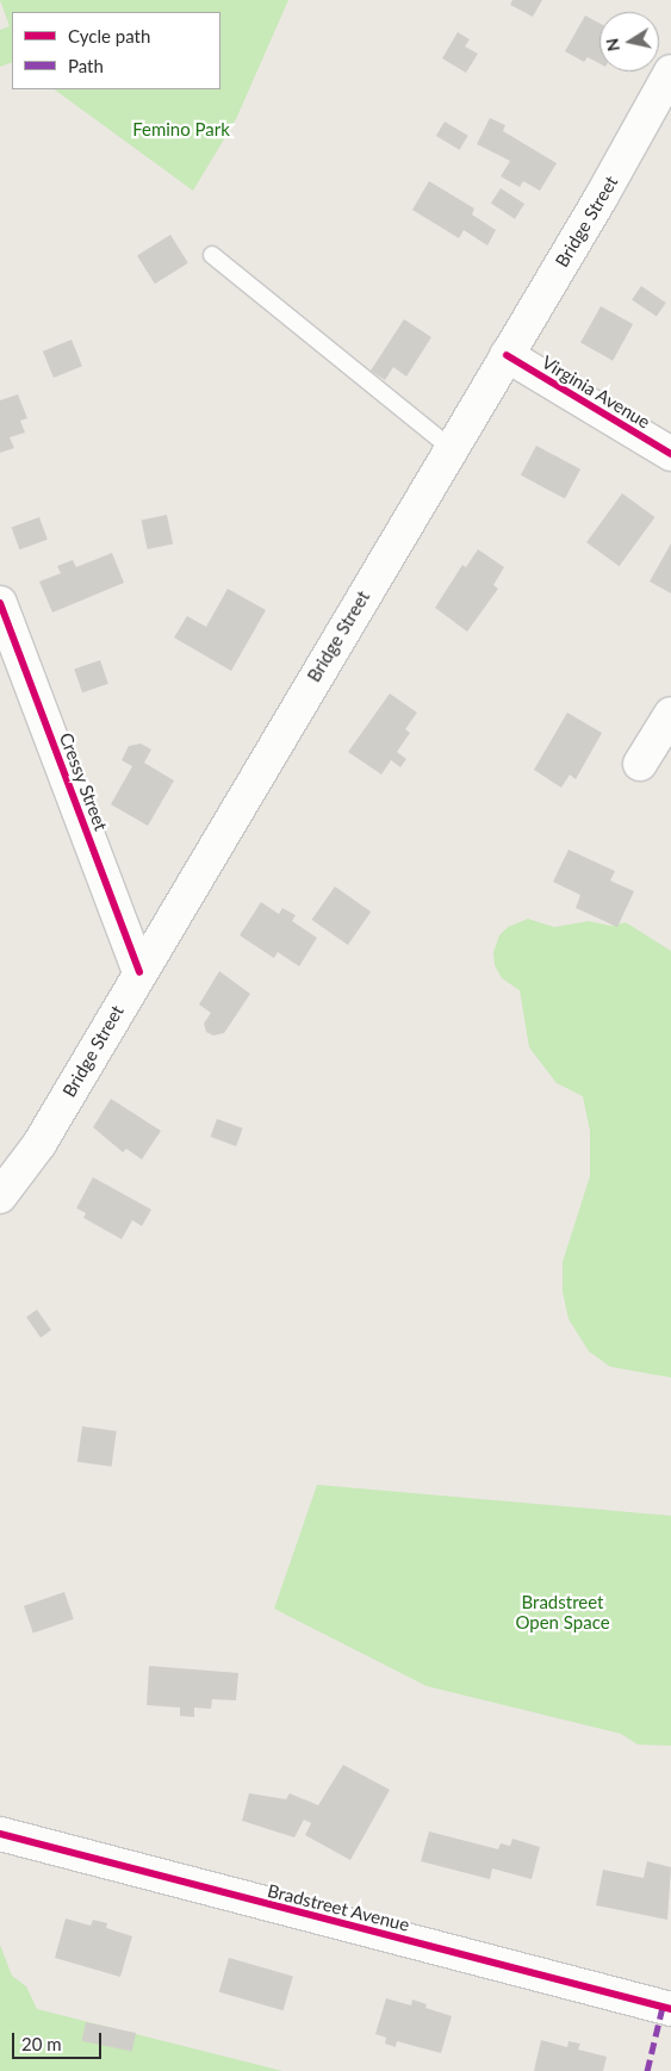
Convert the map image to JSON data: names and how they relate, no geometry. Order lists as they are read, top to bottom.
{
  "streets": {
    "street": [
      "Bridge Street",
      "Virginia Avenue",
      "Cressy Street",
      "Bradstreet Avenue"
    ]
  },
  "crossings": [
    ["Bridge Street", "Virginia Avenue"],
    ["Bridge Street", "Cressy Street"]
  ],
  "parks": ["Femino Park", "Bradstreet Open Space"],
  "legend": ["Cycle path", "Path"],
  "scale_bar": "20 m",
  "north": "left"
}
